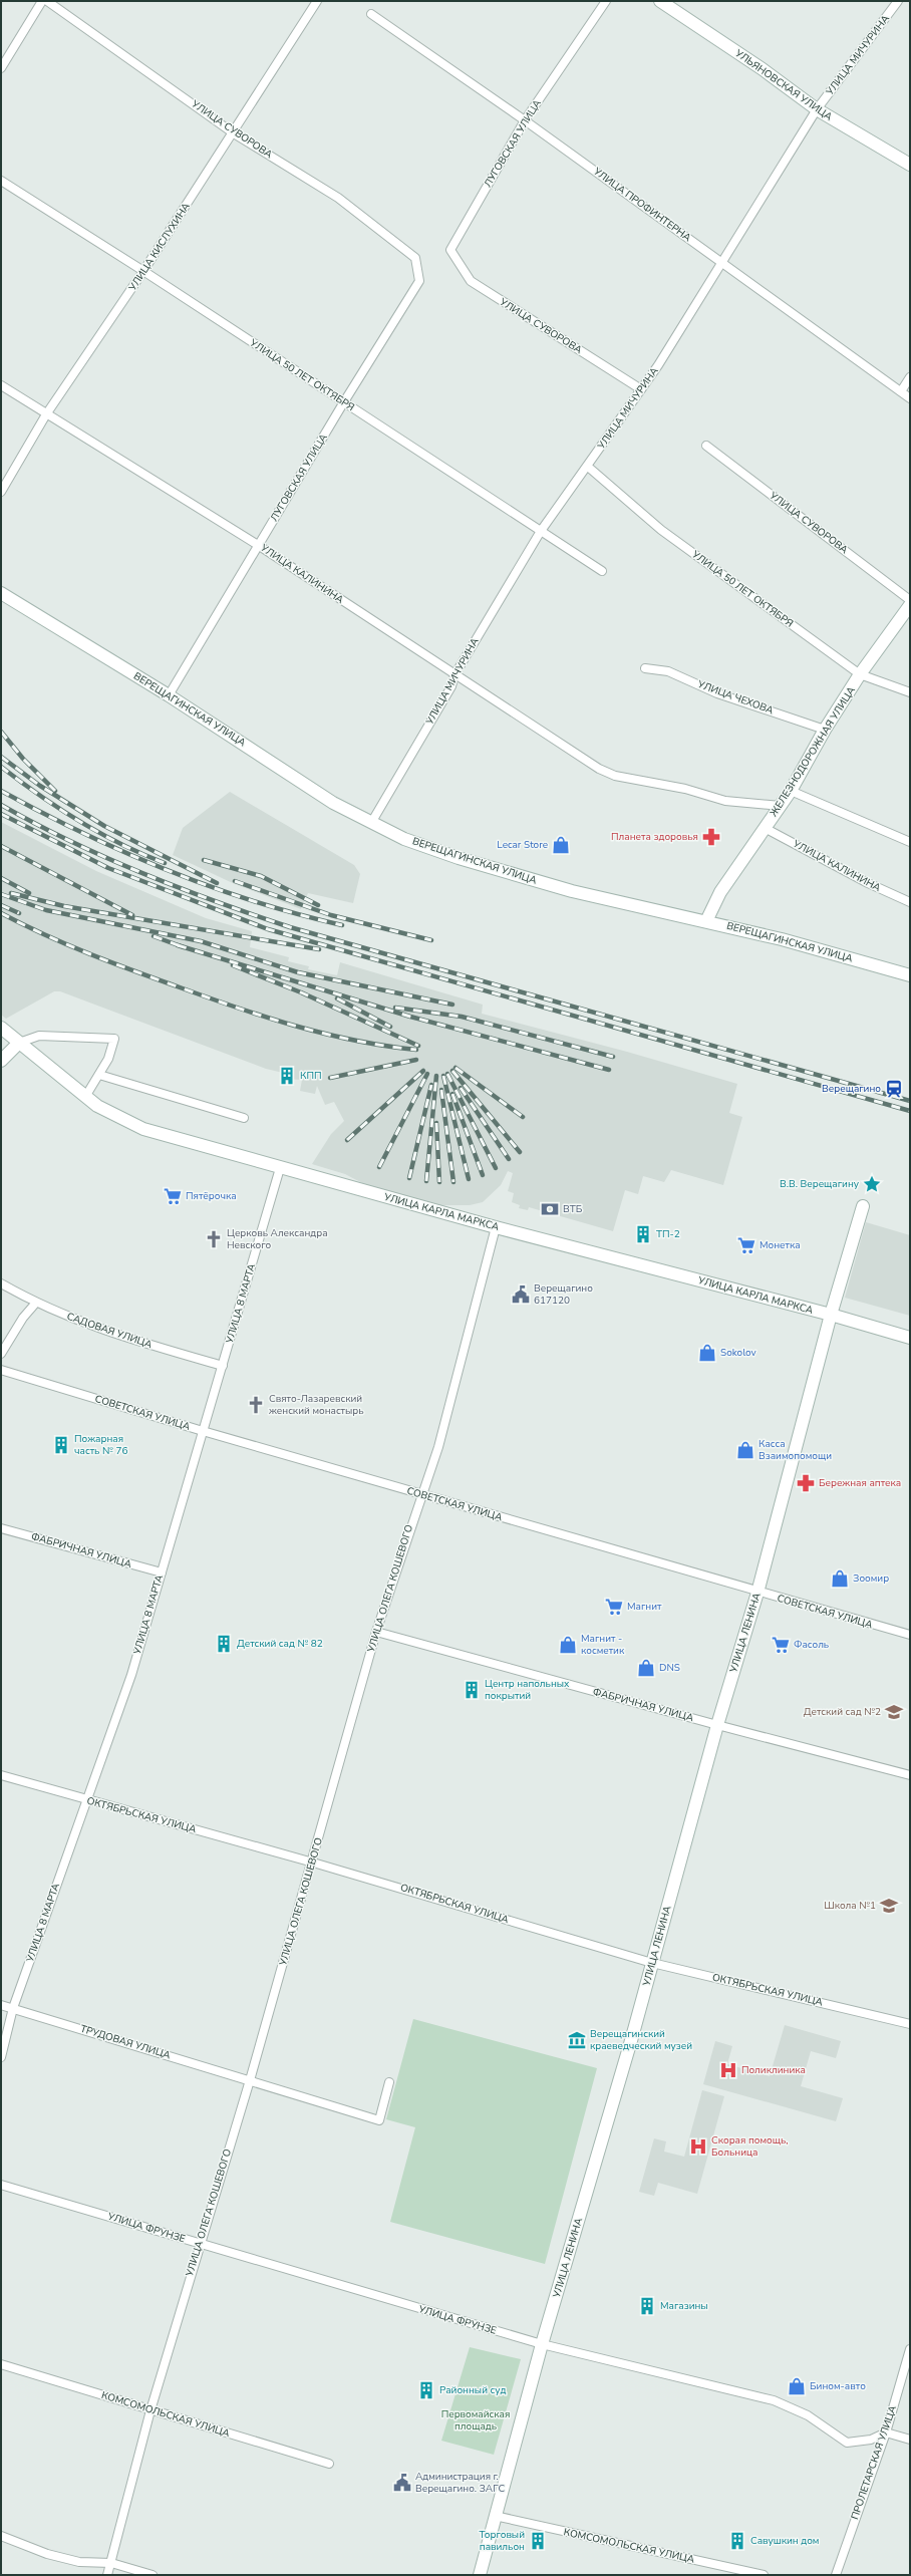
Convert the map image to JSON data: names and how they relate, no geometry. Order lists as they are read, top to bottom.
{
  "streets": {
    "street": [
      "УЛИЦА МИЧУРИНА",
      "УЛЬЯНОВСКАЯ УЛИЦА",
      "УЛИЦА СУВОРОВА",
      "ЛУГОВСКАЯ УЛИЦА",
      "УЛИЦА ПРОФИНТЕРНА",
      "УЛИЦА КИСЛУХИНА",
      "УЛИЦА 50 ЛЕТ ОКТЯБРЯ",
      "УЛИЦА КАЛИНИНА",
      "УЛИЦА ЧЕХОВА",
      "ВЕРЕЩАГИНСКАЯ УЛИЦА",
      "ЖЕЛЕЗНОДОРОЖНАЯ УЛИЦА",
      "УЛИЦА КАРЛА МАРКСА",
      "УЛИЦА 8 МАРТА",
      "САДОВАЯ УЛИЦА",
      "СОВЕТСКАЯ УЛИЦА",
      "ФАБРИЧНАЯ УЛИЦА",
      "УЛИЦА ОЛЕГА КОШЕВОГО",
      "УЛИЦА ЛЕНИНА",
      "ОКТЯБРЬСКАЯ УЛИЦА",
      "ТРУДОВАЯ УЛИЦА",
      "УЛИЦА ФРУНЗЕ",
      "КОМСОМОЛЬСКАЯ УЛИЦА",
      "ПРОЛЕТАРСКАЯ УЛИЦА"
    ]
  },
  "crossings": [
    ["УЛИЦА МИЧУРИНА", "УЛЬЯНОВСКАЯ УЛИЦА"],
    ["УЛИЦА МИЧУРИНА", "УЛИЦА СУВОРОВА"],
    ["УЛИЦА МИЧУРИНА", "УЛИЦА ПРОФИНТЕРНА"],
    ["УЛИЦА МИЧУРИНА", "УЛИЦА 50 ЛЕТ ОКТЯБРЯ"],
    ["УЛИЦА МИЧУРИНА", "УЛИЦА КАЛИНИНА"],
    ["УЛИЦА МИЧУРИНА", "ВЕРЕЩАГИНСКАЯ УЛИЦА"],
    ["УЛИЦА СУВОРОВА", "ЛУГОВСКАЯ УЛИЦА"],
    ["УЛИЦА СУВОРОВА", "УЛИЦА КИСЛУХИНА"],
    ["ЛУГОВСКАЯ УЛИЦА", "УЛИЦА ПРОФИНТЕРНА"],
    ["ЛУГОВСКАЯ УЛИЦА", "УЛИЦА 50 ЛЕТ ОКТЯБРЯ"],
    ["ЛУГОВСКАЯ УЛИЦА", "УЛИЦА КАЛИНИНА"],
    ["ЛУГОВСКАЯ УЛИЦА", "ВЕРЕЩАГИНСКАЯ УЛИЦА"],
    ["УЛИЦА КИСЛУХИНА", "УЛИЦА 50 ЛЕТ ОКТЯБРЯ"],
    ["УЛИЦА КИСЛУХИНА", "УЛИЦА КАЛИНИНА"],
    ["УЛИЦА 50 ЛЕТ ОКТЯБРЯ", "ЖЕЛЕЗНОДОРОЖНАЯ УЛИЦА"],
    ["УЛИЦА КАЛИНИНА", "ЖЕЛЕЗНОДОРОЖНАЯ УЛИЦА"],
    ["УЛИЦА ЧЕХОВА", "ЖЕЛЕЗНОДОРОЖНАЯ УЛИЦА"],
    ["ВЕРЕЩАГИНСКАЯ УЛИЦА", "ЖЕЛЕЗНОДОРОЖНАЯ УЛИЦА"],
    ["УЛИЦА КАРЛА МАРКСА", "УЛИЦА 8 МАРТА"],
    ["УЛИЦА КАРЛА МАРКСА", "УЛИЦА ОЛЕГА КОШЕВОГО"],
    ["УЛИЦА КАРЛА МАРКСА", "УЛИЦА ЛЕНИНА"],
    ["УЛИЦА 8 МАРТА", "САДОВАЯ УЛИЦА"],
    ["УЛИЦА 8 МАРТА", "СОВЕТСКАЯ УЛИЦА"],
    ["УЛИЦА 8 МАРТА", "ФАБРИЧНАЯ УЛИЦА"],
    ["УЛИЦА 8 МАРТА", "ОКТЯБРЬСКАЯ УЛИЦА"],
    ["УЛИЦА 8 МАРТА", "ТРУДОВАЯ УЛИЦА"],
    ["СОВЕТСКАЯ УЛИЦА", "УЛИЦА ОЛЕГА КОШЕВОГО"],
    ["СОВЕТСКАЯ УЛИЦА", "УЛИЦА ЛЕНИНА"],
    ["ФАБРИЧНАЯ УЛИЦА", "УЛИЦА ОЛЕГА КОШЕВОГО"],
    ["ФАБРИЧНАЯ УЛИЦА", "УЛИЦА ЛЕНИНА"],
    ["УЛИЦА ОЛЕГА КОШЕВОГО", "ОКТЯБРЬСКАЯ УЛИЦА"],
    ["УЛИЦА ОЛЕГА КОШЕВОГО", "ТРУДОВАЯ УЛИЦА"],
    ["УЛИЦА ОЛЕГА КОШЕВОГО", "УЛИЦА ФРУНЗЕ"],
    ["УЛИЦА ОЛЕГА КОШЕВОГО", "КОМСОМОЛЬСКАЯ УЛИЦА"],
    ["УЛИЦА ЛЕНИНА", "ОКТЯБРЬСКАЯ УЛИЦА"],
    ["УЛИЦА ЛЕНИНА", "УЛИЦА ФРУНЗЕ"],
    ["УЛИЦА ЛЕНИНА", "КОМСОМОЛЬСКАЯ УЛИЦА"],
    ["УЛИЦА ФРУНЗЕ", "ПРОЛЕТАРСКАЯ УЛИЦА"]
  ],
  "parks": ["Первомайская площадь"],
  "places": {
    "pharmacy": ["Планета здоровья", "Бережная аптека"],
    "shop": [
      "Lecar Store",
      "Sokolov",
      "Касса Взаимопомощи",
      "Зоомир",
      "Магнит - косметик",
      "DNS",
      "Бином-авто"
    ],
    "building": [
      "КПП",
      "ТП-2",
      "Пожарная часть № 76",
      "Детский сад № 82",
      "Центр напольных покрытий",
      "Магазины",
      "Районный суд",
      "Торговый павильон",
      "Савушкин дом"
    ],
    "station": ["Верещагино"],
    "place": ["В.В. Верещагину"],
    "supermarket": [
      "Пятёрочка",
      "Монетка",
      "Магнит",
      "Фасоль"
    ],
    "bank": ["ВТБ"],
    "church": ["Церковь Александра Невского", "Свято-Лазаревский женский монастырь"],
    "public building": ["Верещагино 617120", "Администрация г. Верещагино. ЗАГС"],
    "school or university": ["Детский сад №2", "Школа №1"],
    "museum": ["Верещагинский краеведческий музей"],
    "hospital": ["Поликлиника", "Скорая помощь, Больница"]
  }
}
